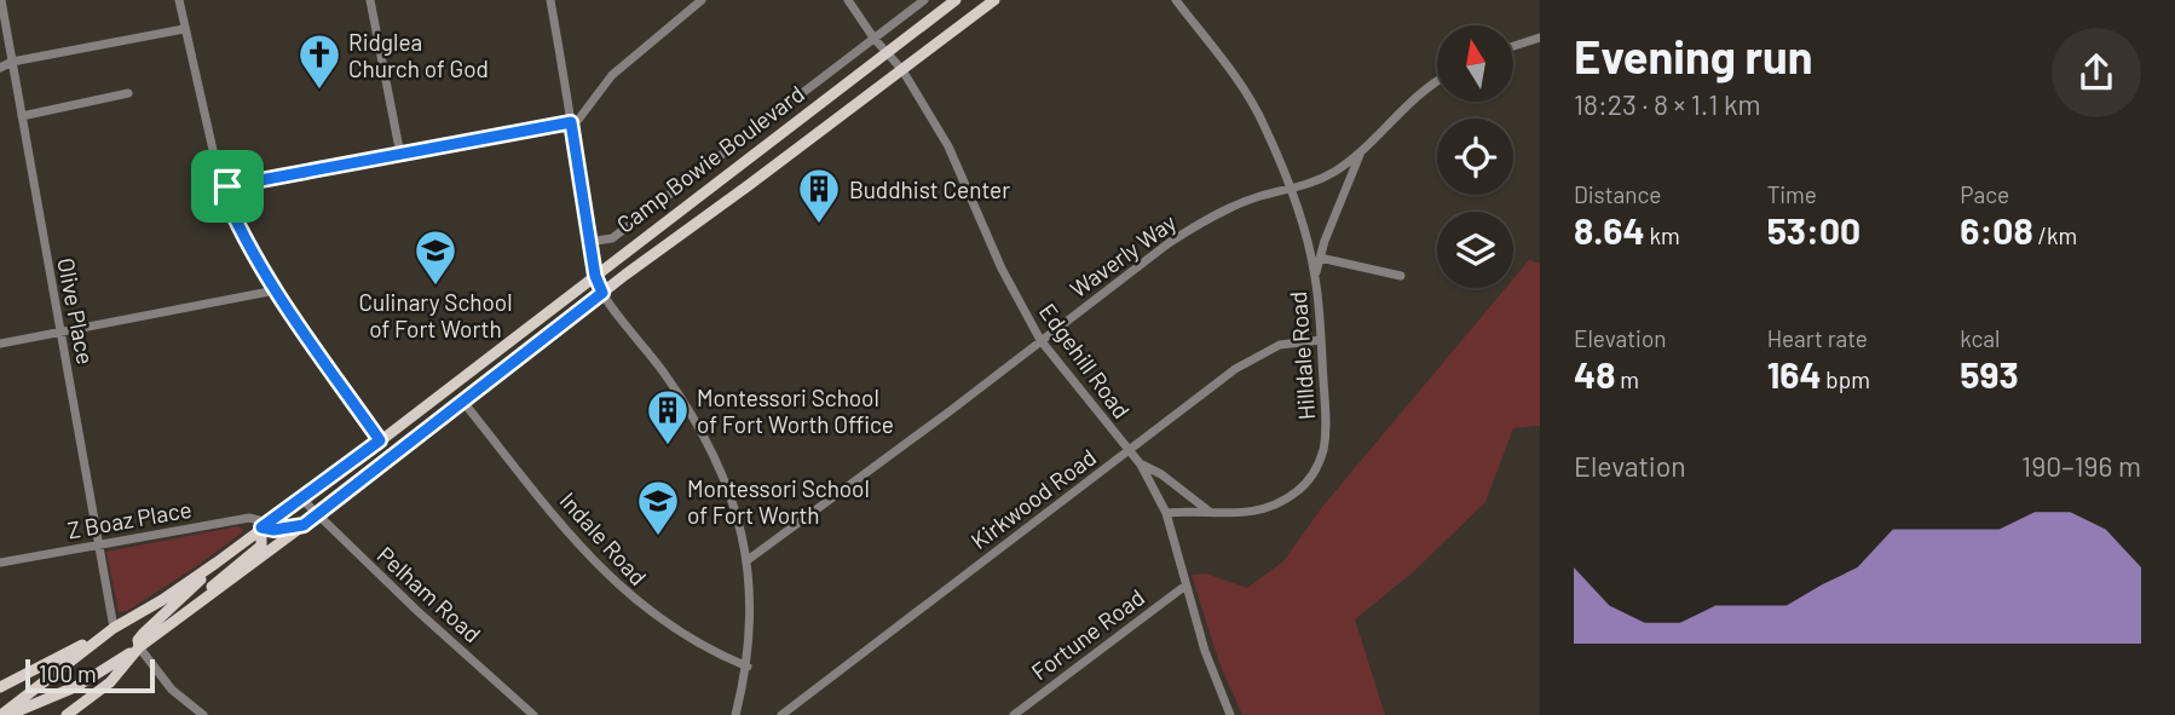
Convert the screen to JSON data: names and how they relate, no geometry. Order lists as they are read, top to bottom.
{
  "streets": {
    "main road": ["Camp Bowie Boulevard"],
    "street": [
      "Waverly Way",
      "Olive Place",
      "Hilldale Road",
      "Edgehill Road",
      "Kirkwood Road",
      "Z Boaz Place",
      "Indale Road",
      "Pelham Road",
      "Fortune Road"
    ]
  },
  "crossings": [
    ["Camp Bowie Boulevard", "Olive Place"],
    ["Camp Bowie Boulevard", "Edgehill Road"],
    ["Camp Bowie Boulevard", "Z Boaz Place"],
    ["Camp Bowie Boulevard", "Indale Road"],
    ["Camp Bowie Boulevard", "Pelham Road"],
    ["Waverly Way", "Hilldale Road"],
    ["Waverly Way", "Edgehill Road"],
    ["Olive Place", "Z Boaz Place"],
    ["Hilldale Road", "Edgehill Road"],
    ["Hilldale Road", "Kirkwood Road"],
    ["Edgehill Road", "Kirkwood Road"],
    ["Edgehill Road", "Fortune Road"]
  ],
  "places": {
    "church": ["Ridglea Church of God"],
    "building": ["Buddhist Center", "Montessori School of Fort Worth Office"],
    "school or university": ["Culinary School of Fort Worth", "Montessori School of Fort Worth"]
  },
  "scale_bar": "100 m",
  "north": "top",
  "page": {
    "heading": ["Evening run", "18:23 · 8 × 1.1 km"],
    "stats": [
      ["Distance", "8.64 km"],
      ["Time", "53:00"],
      ["Pace", "6:08 /km"],
      ["Elevation", "48 m"],
      ["Heart rate", "164 bpm"],
      ["kcal", "593"]
    ],
    "chart": ["Elevation", "190–196 m"],
    "scale": "100 m"
  }
}
